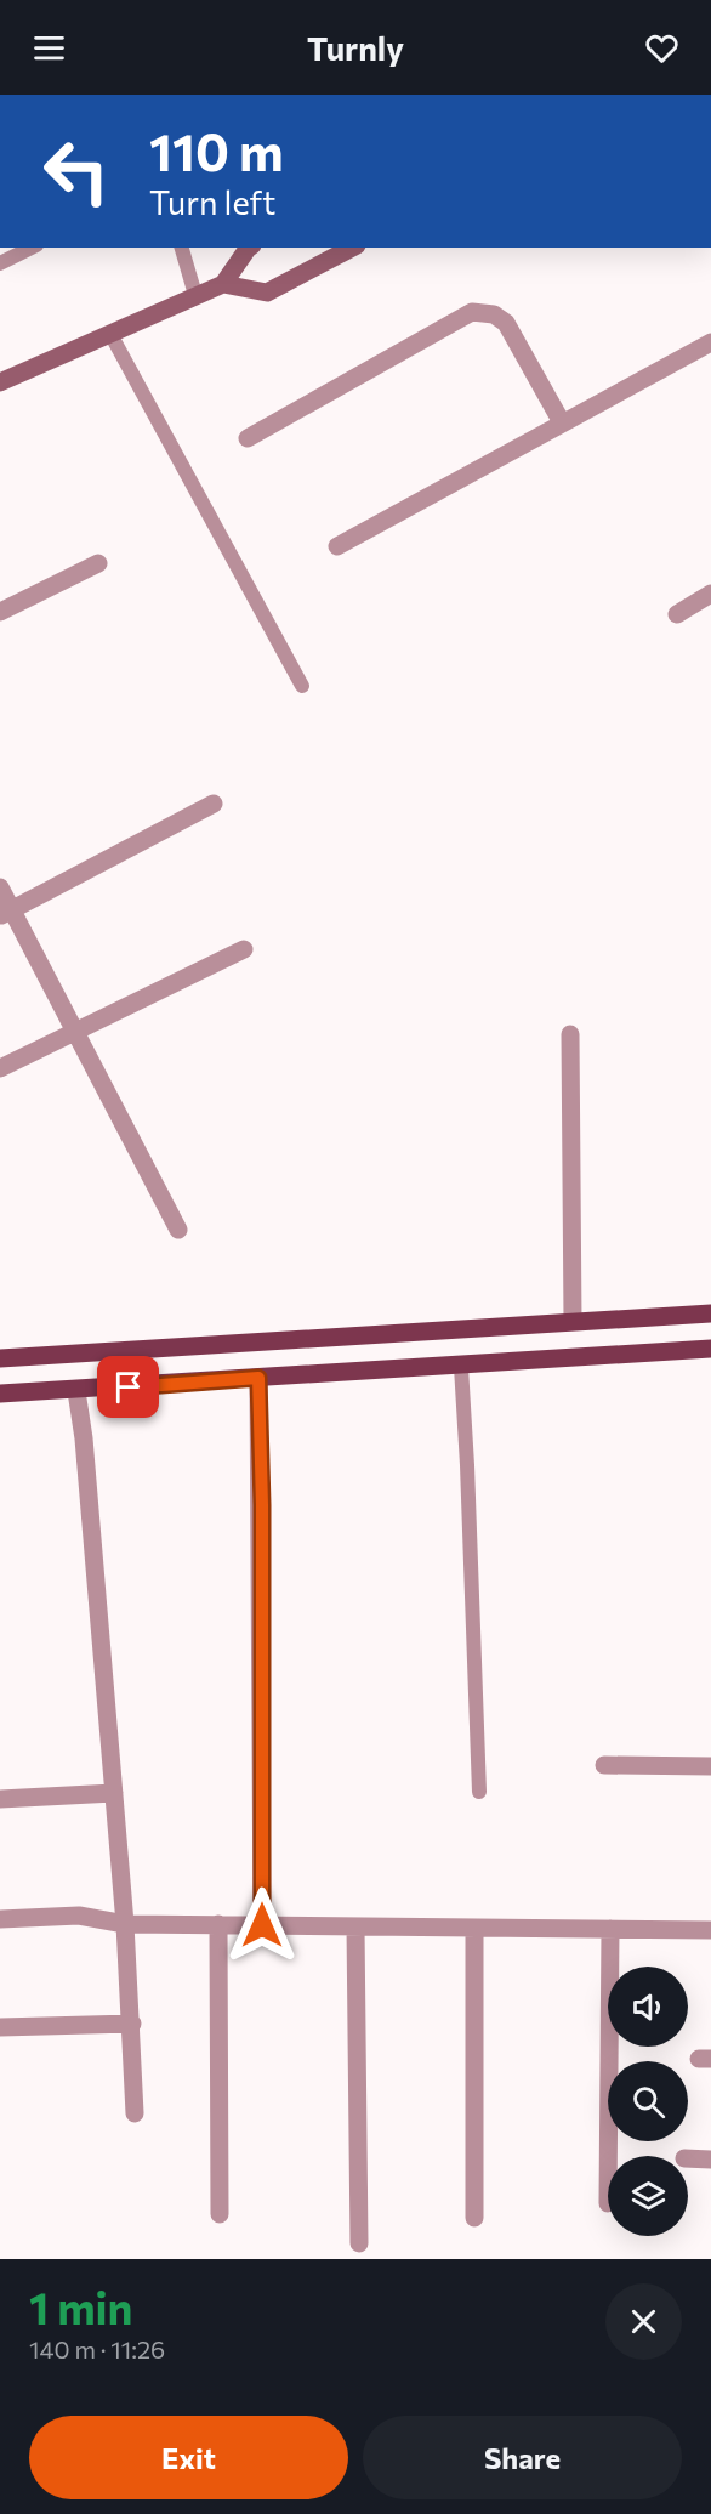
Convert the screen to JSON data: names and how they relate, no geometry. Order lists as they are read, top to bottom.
{
  "page": {
    "header": "Turnly",
    "turn": ["110 m", "Turn left"],
    "heading": ["1 min", "140 m · 11:26"],
    "buttons": ["Exit", "Share"]
  }
}
